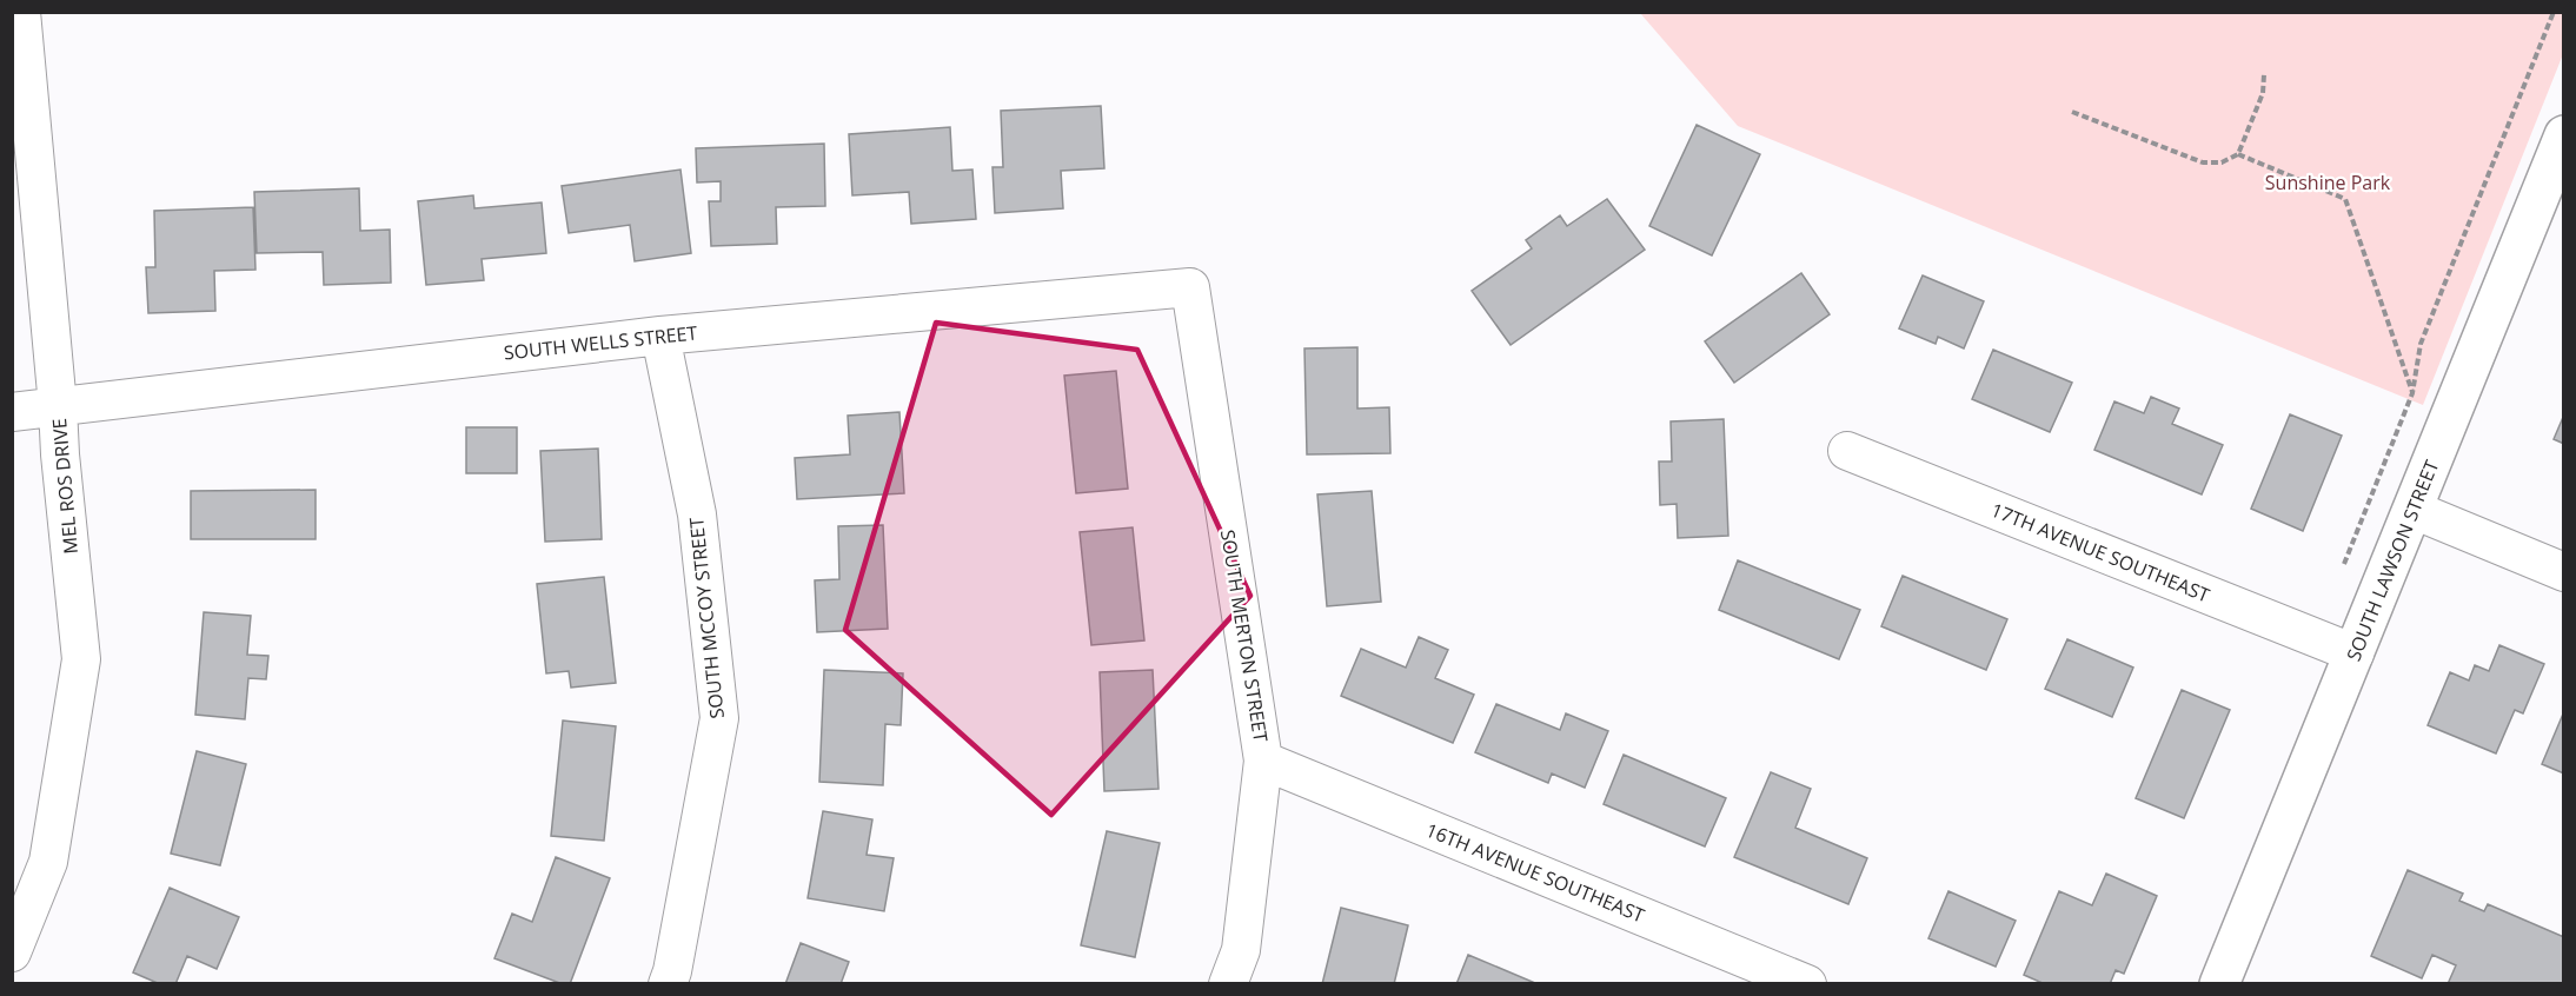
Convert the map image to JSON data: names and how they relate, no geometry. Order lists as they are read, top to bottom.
{
  "streets": {
    "street": [
      "SOUTH WELLS STREET",
      "MEL ROS DRIVE",
      "17TH AVENUE SOUTHEAST",
      "SOUTH LAWSON STREET",
      "SOUTH MCCOY STREET",
      "SOUTH MERTON STREET",
      "16TH AVENUE SOUTHEAST"
    ]
  },
  "crossings": [
    ["SOUTH WELLS STREET", "MEL ROS DRIVE"],
    ["SOUTH WELLS STREET", "SOUTH MCCOY STREET"],
    ["SOUTH WELLS STREET", "SOUTH MERTON STREET"],
    ["17TH AVENUE SOUTHEAST", "SOUTH LAWSON STREET"],
    ["SOUTH MERTON STREET", "16TH AVENUE SOUTHEAST"]
  ],
  "parks": ["Sunshine Park"]
}
